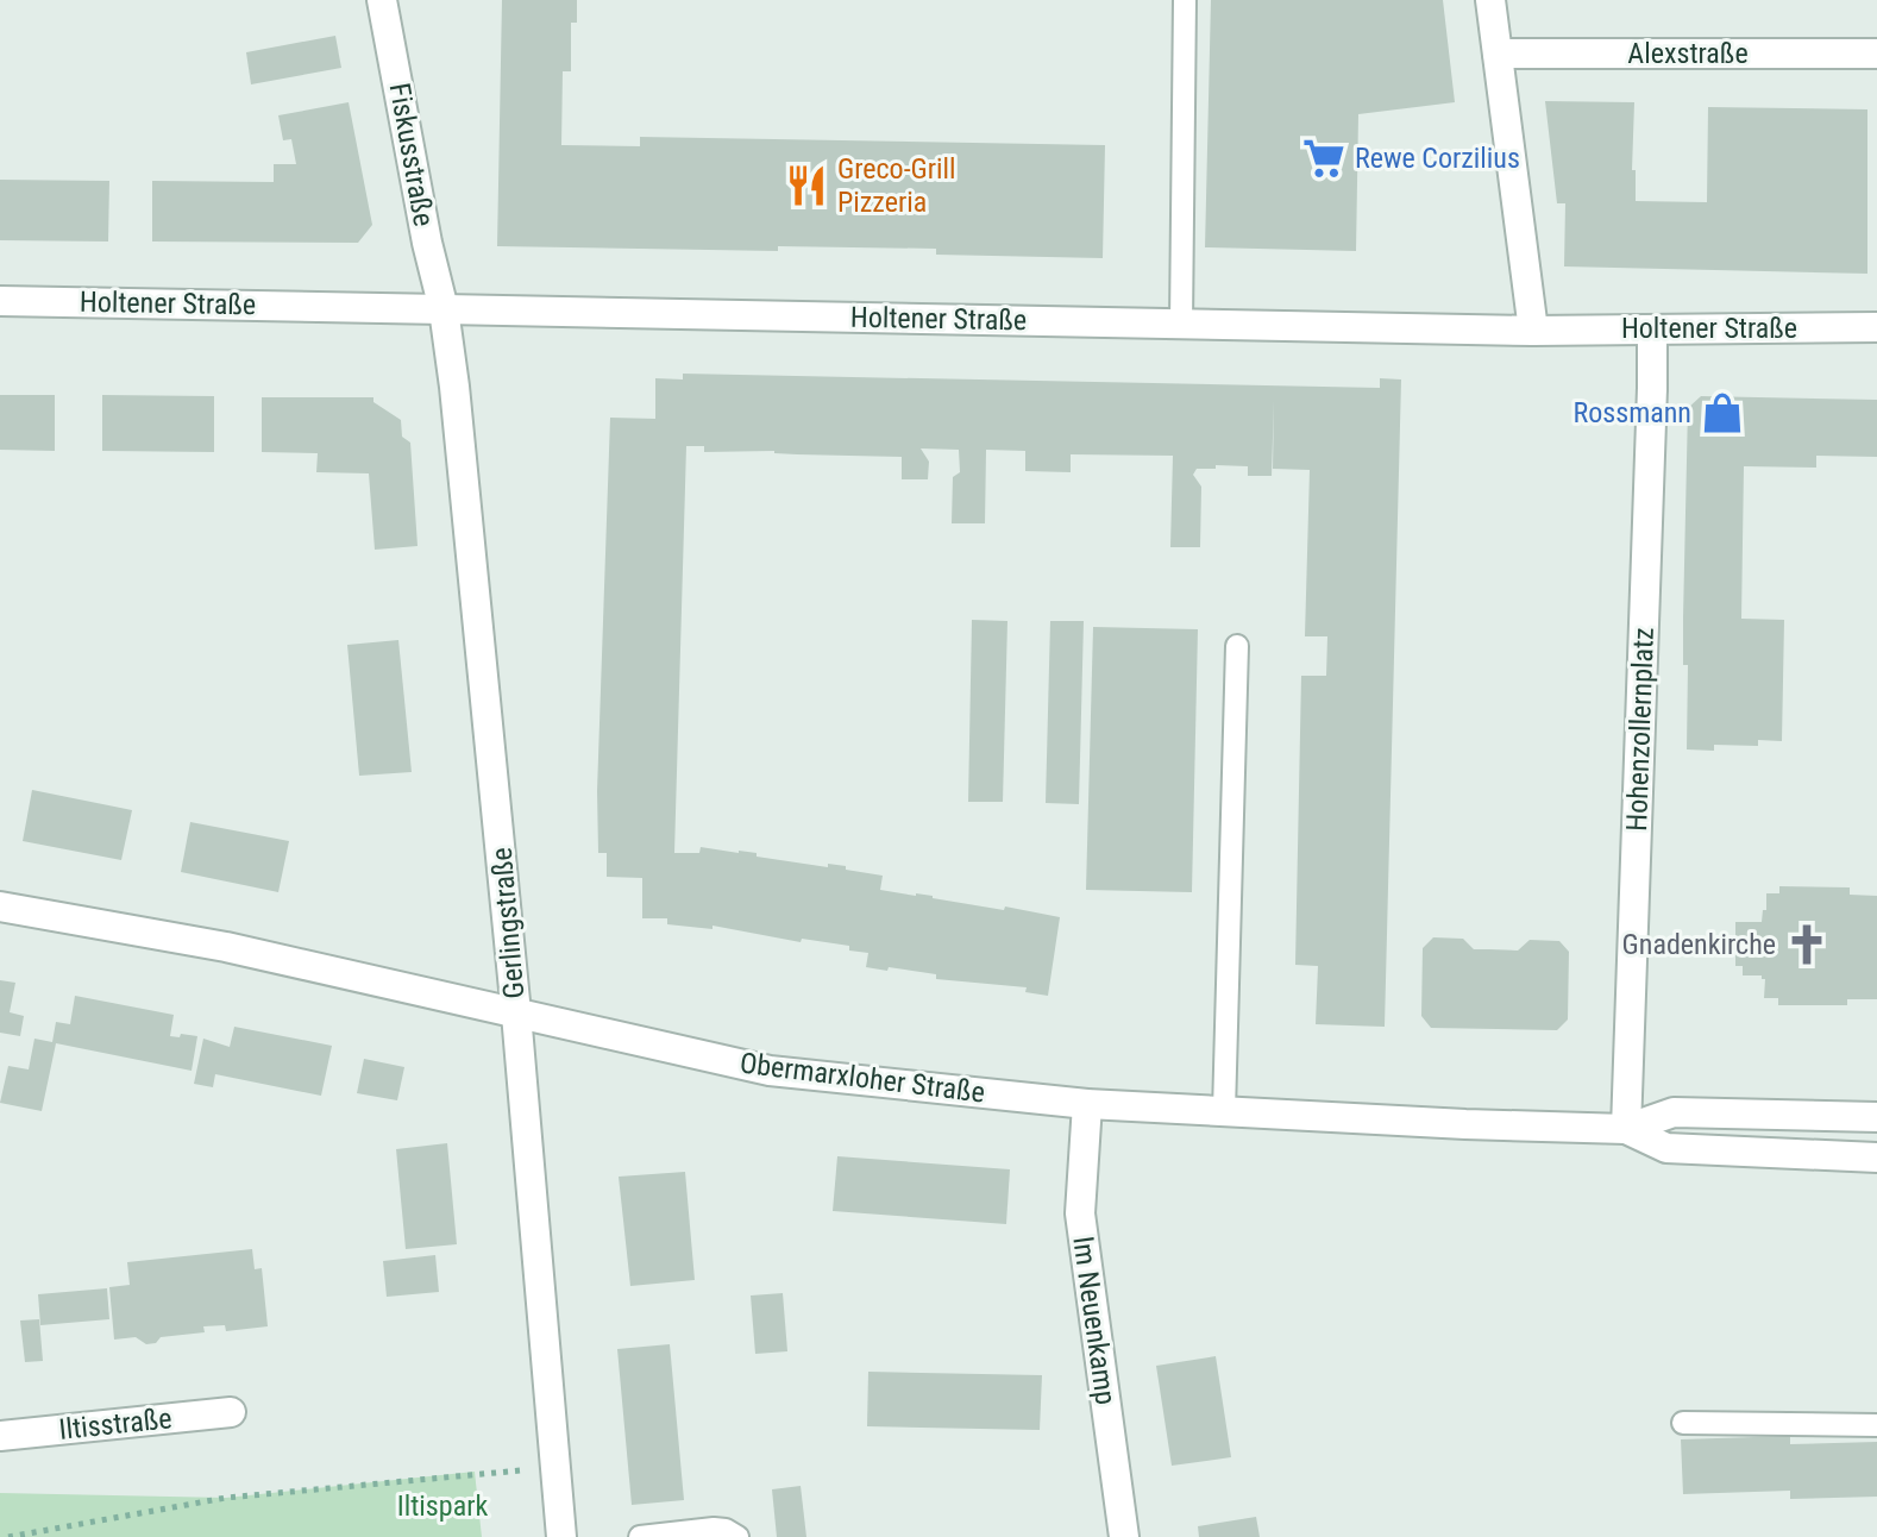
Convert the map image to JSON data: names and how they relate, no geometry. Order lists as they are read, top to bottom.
{
  "streets": {
    "street": [
      "Alexstraße",
      "Fiskusstraße",
      "Holtener Straße",
      "Hohenzollernplatz",
      "Gerlingstraße",
      "Obermarxloher Straße",
      "Im Neuenkamp",
      "Iltisstraße"
    ]
  },
  "crossings": [
    ["Fiskusstraße", "Holtener Straße"],
    ["Fiskusstraße", "Gerlingstraße"],
    ["Holtener Straße", "Hohenzollernplatz"],
    ["Holtener Straße", "Gerlingstraße"],
    ["Hohenzollernplatz", "Obermarxloher Straße"],
    ["Gerlingstraße", "Obermarxloher Straße"],
    ["Obermarxloher Straße", "Im Neuenkamp"]
  ],
  "parks": ["Iltispark"],
  "places": {
    "supermarket": ["Rewe Corzilius"],
    "restaurant": ["Greco-Grill Pizzeria"],
    "shop": ["Rossmann"],
    "church": ["Gnadenkirche"]
  }
}
